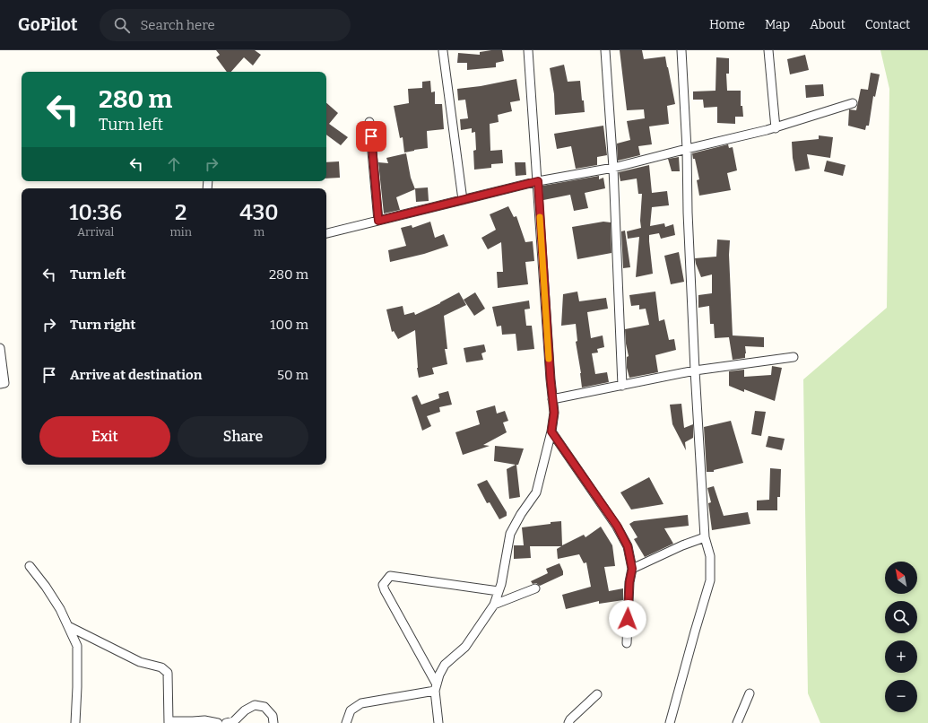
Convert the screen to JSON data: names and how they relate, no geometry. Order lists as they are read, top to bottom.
{
  "north": "top left",
  "page": {
    "header": "GoPilot",
    "search": "Search here",
    "nav": [
      "Home",
      "Map",
      "About",
      "Contact"
    ],
    "turn": ["280 m", "Turn left"],
    "eta": [
      "10:36",
      "Arrival",
      "2",
      "min",
      "430",
      "m"
    ],
    "list": [
      {
        "name": "Turn left",
        "value": "280 m"
      },
      {
        "name": "Turn right",
        "value": "100 m"
      },
      {
        "name": "Arrive at destination",
        "value": "50 m"
      }
    ],
    "buttons": ["Exit", "Share"],
    "map_buttons": ["+", "−"]
  }
}
